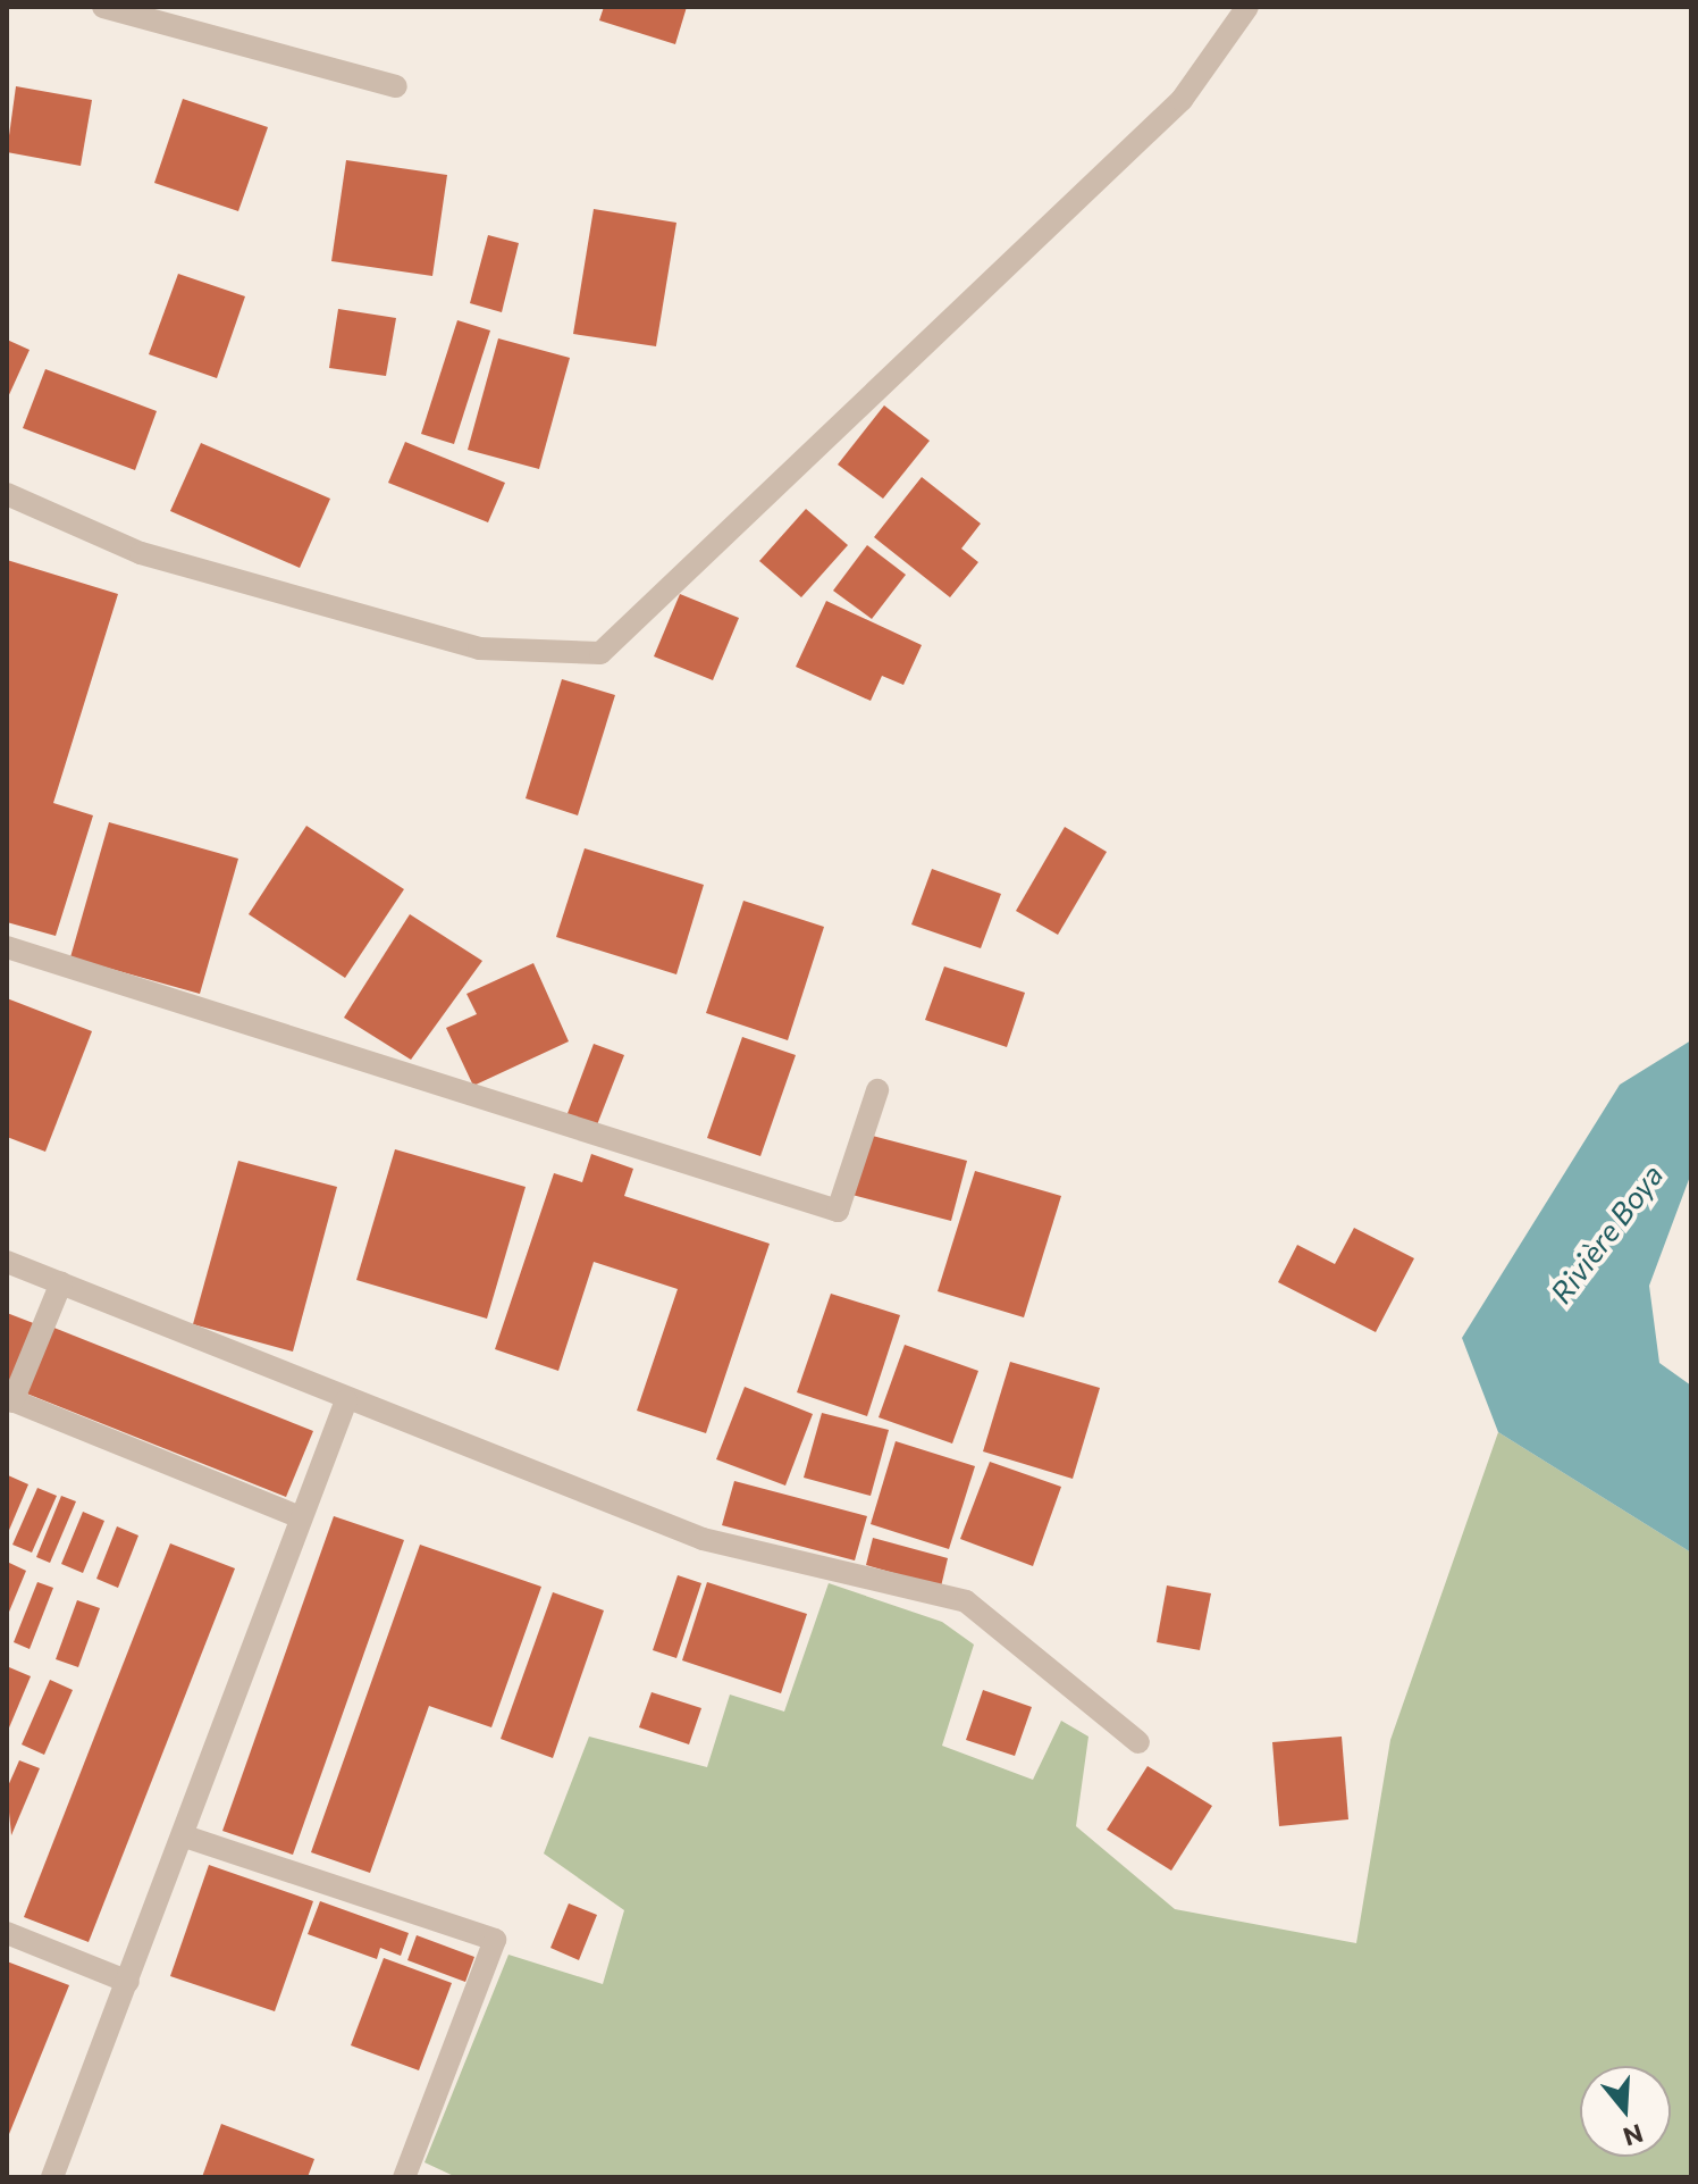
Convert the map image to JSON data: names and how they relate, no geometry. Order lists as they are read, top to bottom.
{
  "water": ["Rivière Boya"],
  "north": "bottom"
}
